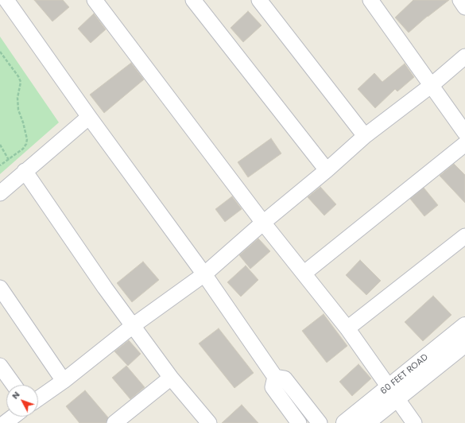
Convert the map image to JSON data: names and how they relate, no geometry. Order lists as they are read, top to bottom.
{
  "streets": {
    "street": ["60 FEET ROAD"]
  },
  "north": "top left"
}
